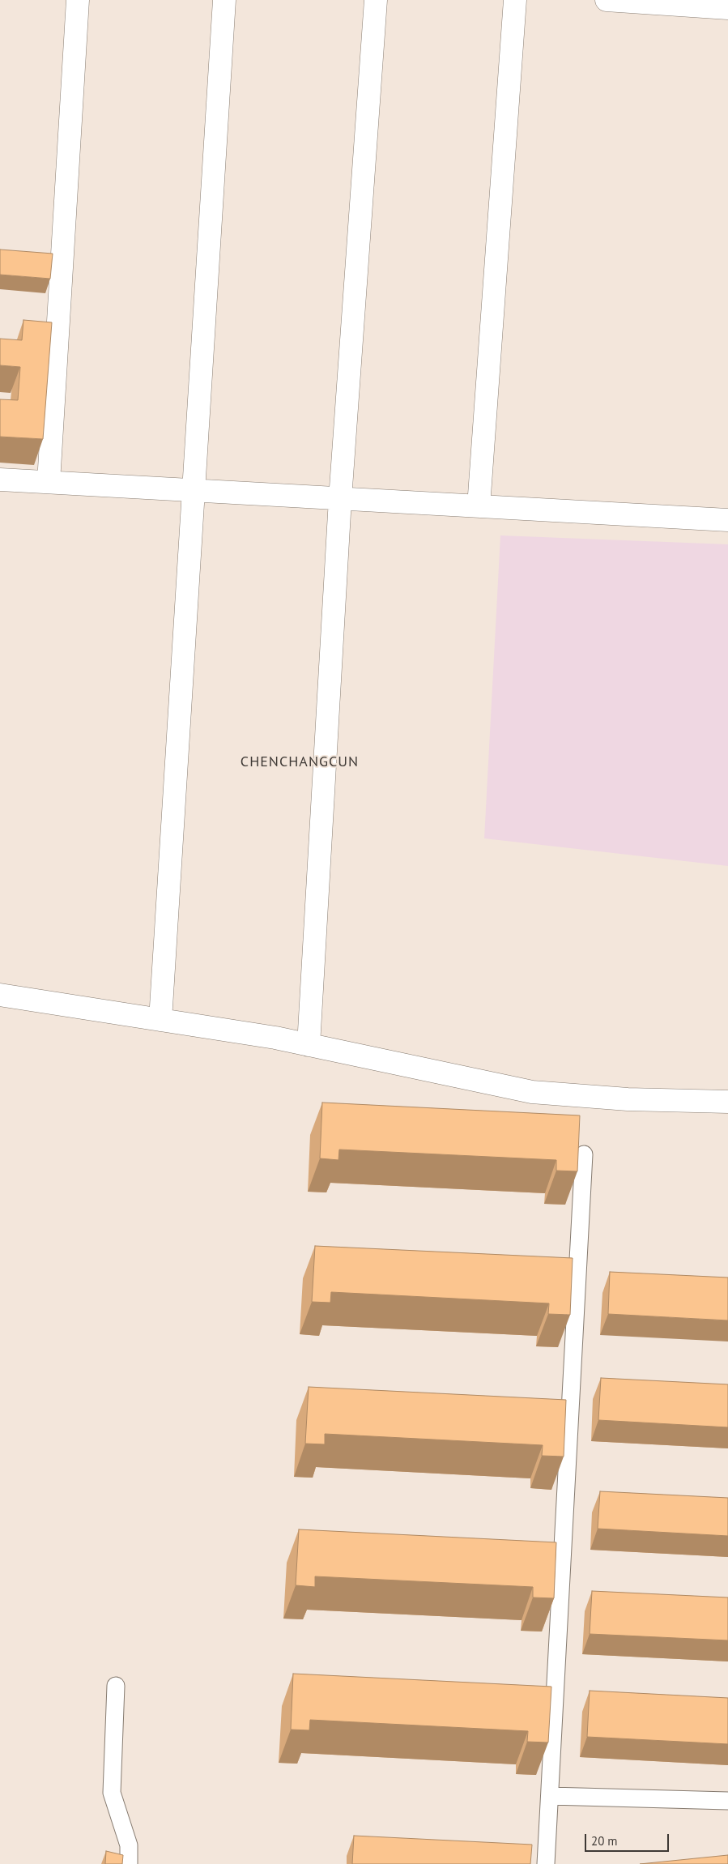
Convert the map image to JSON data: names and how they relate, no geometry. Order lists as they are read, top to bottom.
{
  "districts": ["CHENCHANGCUN"],
  "scale_bar": "20 m"
}
